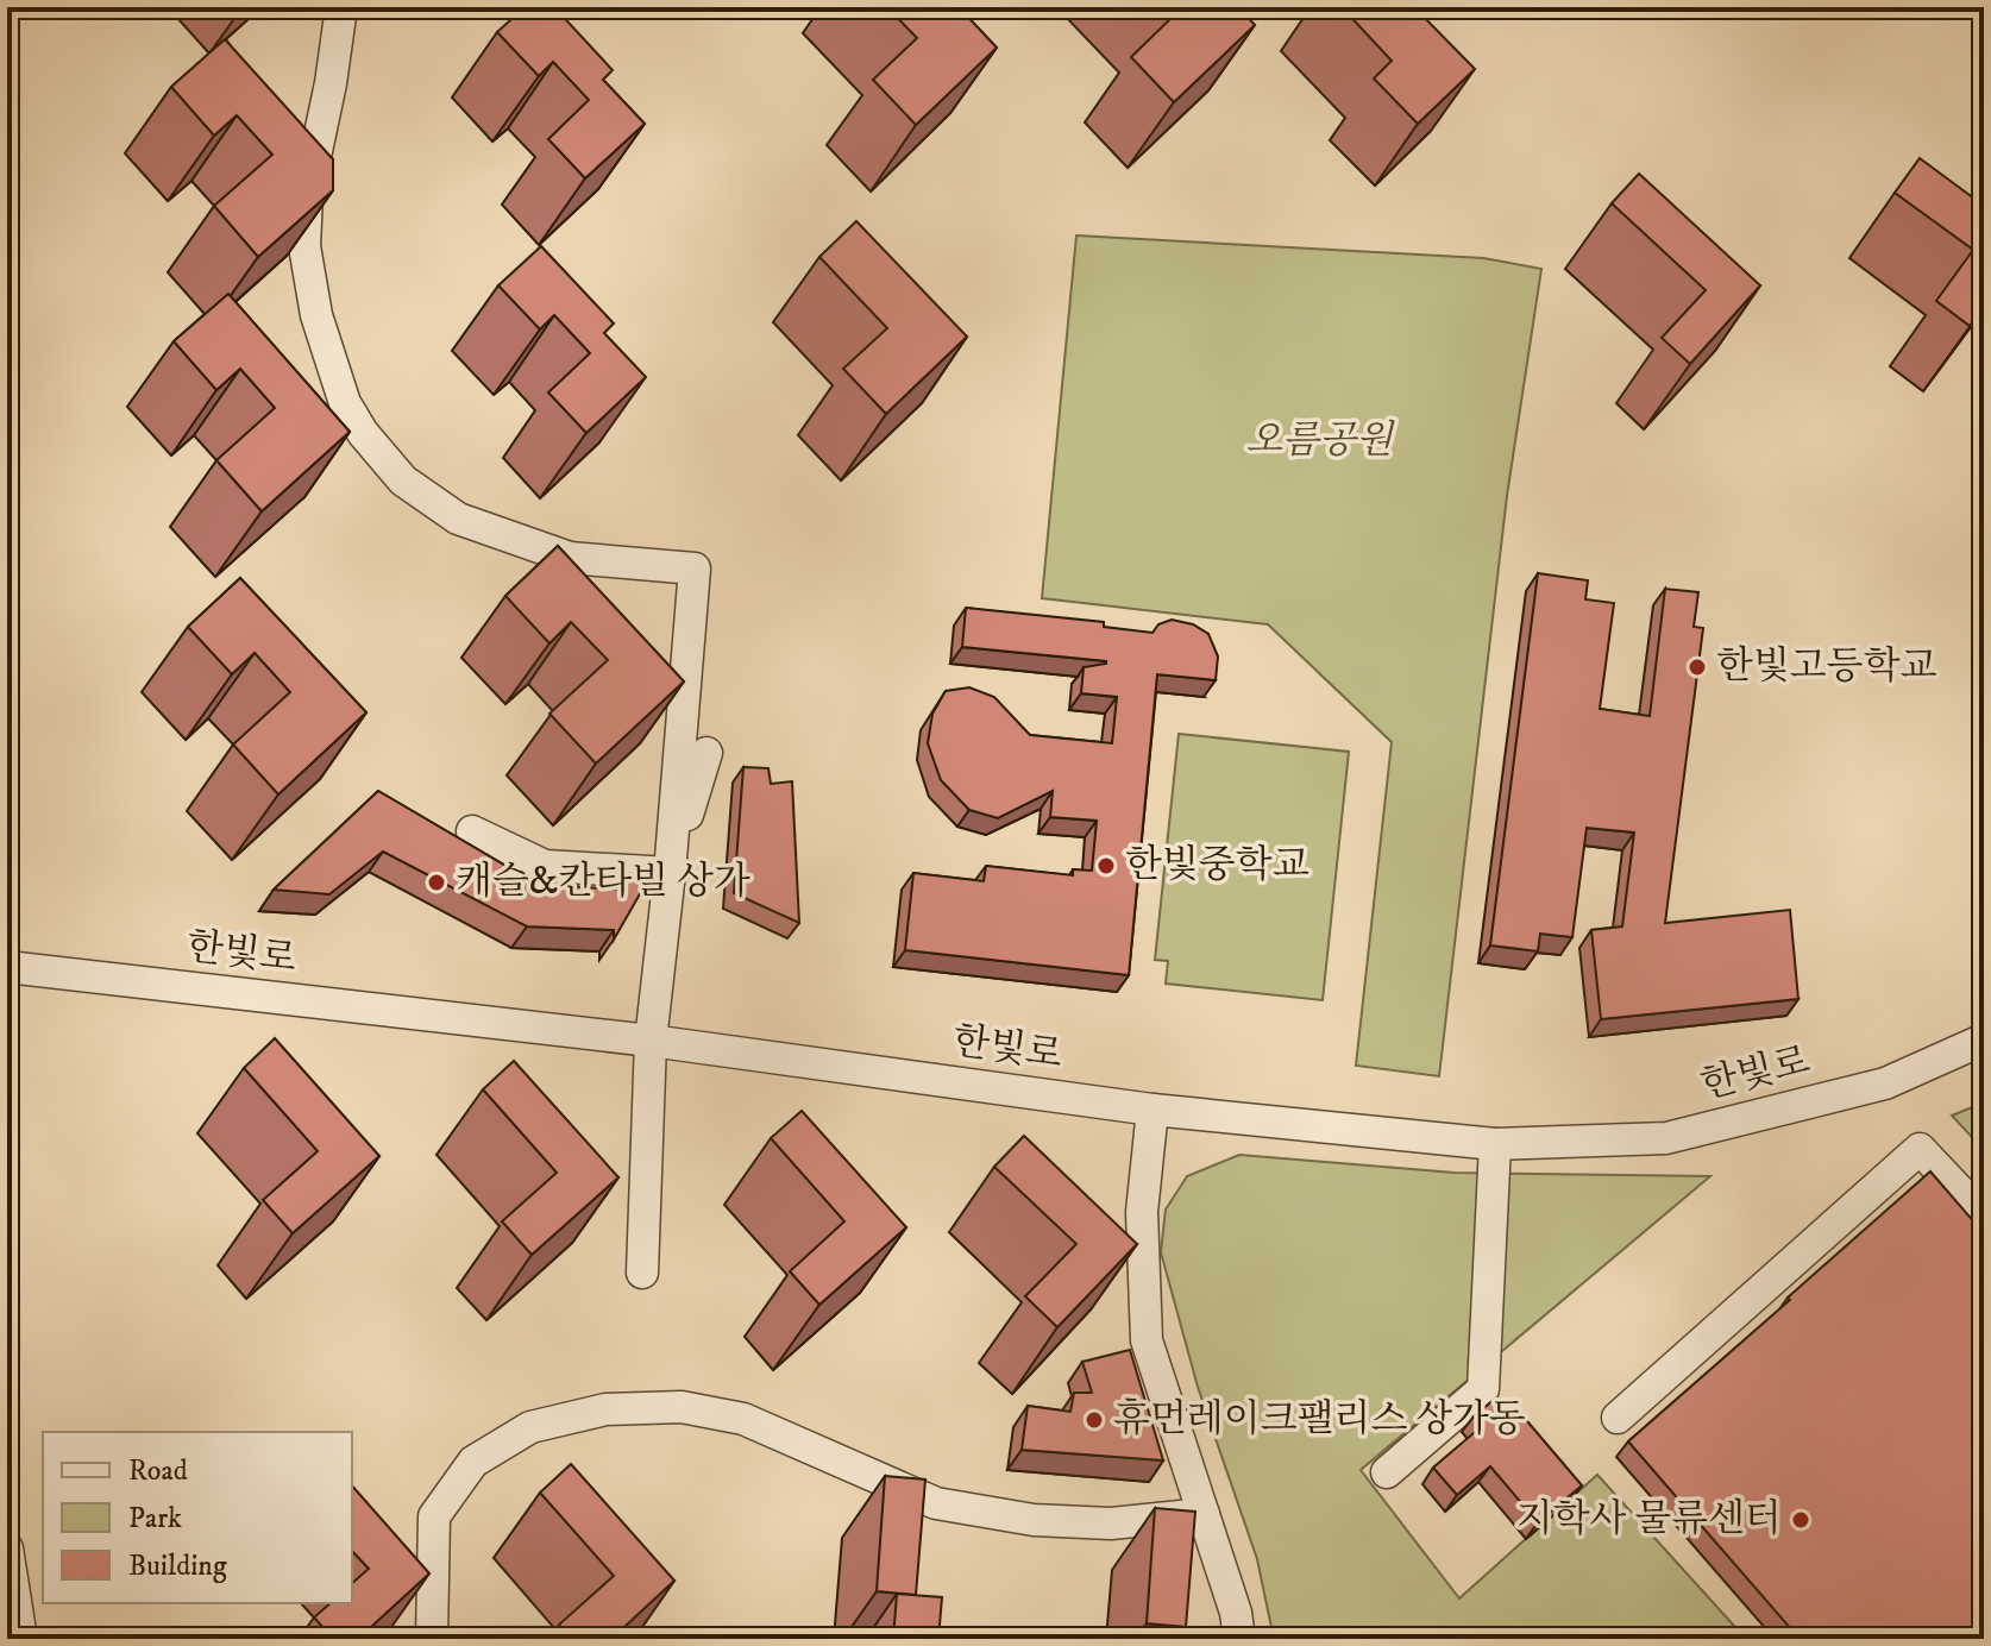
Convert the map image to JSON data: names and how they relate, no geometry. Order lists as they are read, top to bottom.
{
  "streets": {
    "street": ["한빛로"]
  },
  "parks": ["오름공원"],
  "places": [
    "한빛고등학교",
    "한빛중학교",
    "캐슬&칸타빌 상가",
    "휴먼레이크팰리스 상가동",
    "지학사 물류센터"
  ],
  "legend": ["Road", "Park", "Building"]
}
